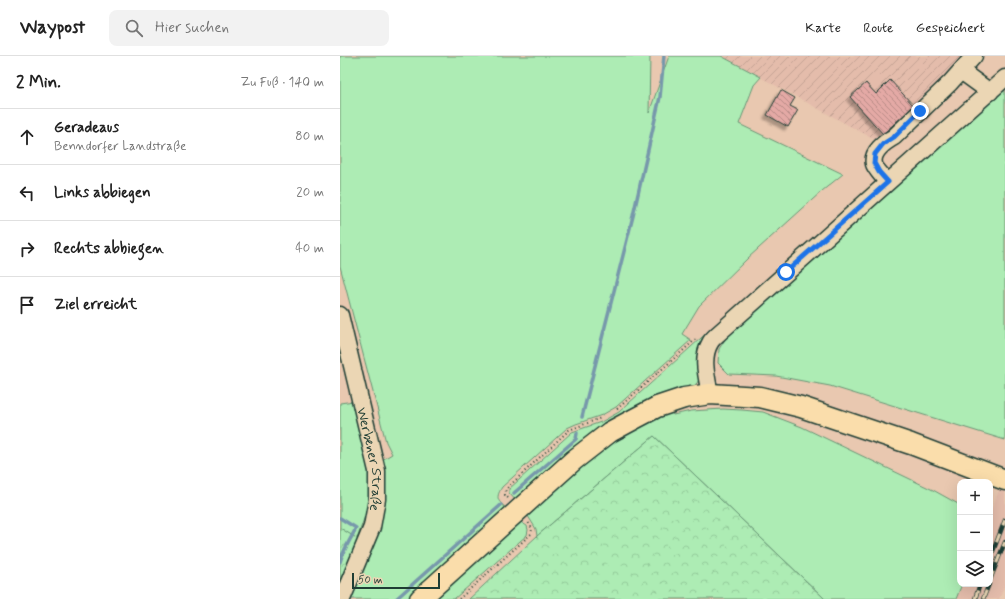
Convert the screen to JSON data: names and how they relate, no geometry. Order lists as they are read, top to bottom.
{
  "streets": {
    "street": ["Werbener Straße"]
  },
  "scale_bar": "50 m",
  "page": {
    "header": "Waypost",
    "search": "Hier suchen",
    "nav": ["Karte", "Route", "Gespeichert"],
    "heading": ["2 Min.", "Zu Fuß · 140 m"],
    "list": [
      ["Geradeaus", "Benndorfer Landstraße", "80 m"],
      ["Links abbiegen", "20 m"],
      ["Rechts abbiegen", "40 m"],
      "Ziel erreicht"
    ],
    "map_buttons": ["+", "−"],
    "scale": "50 m"
  }
}
